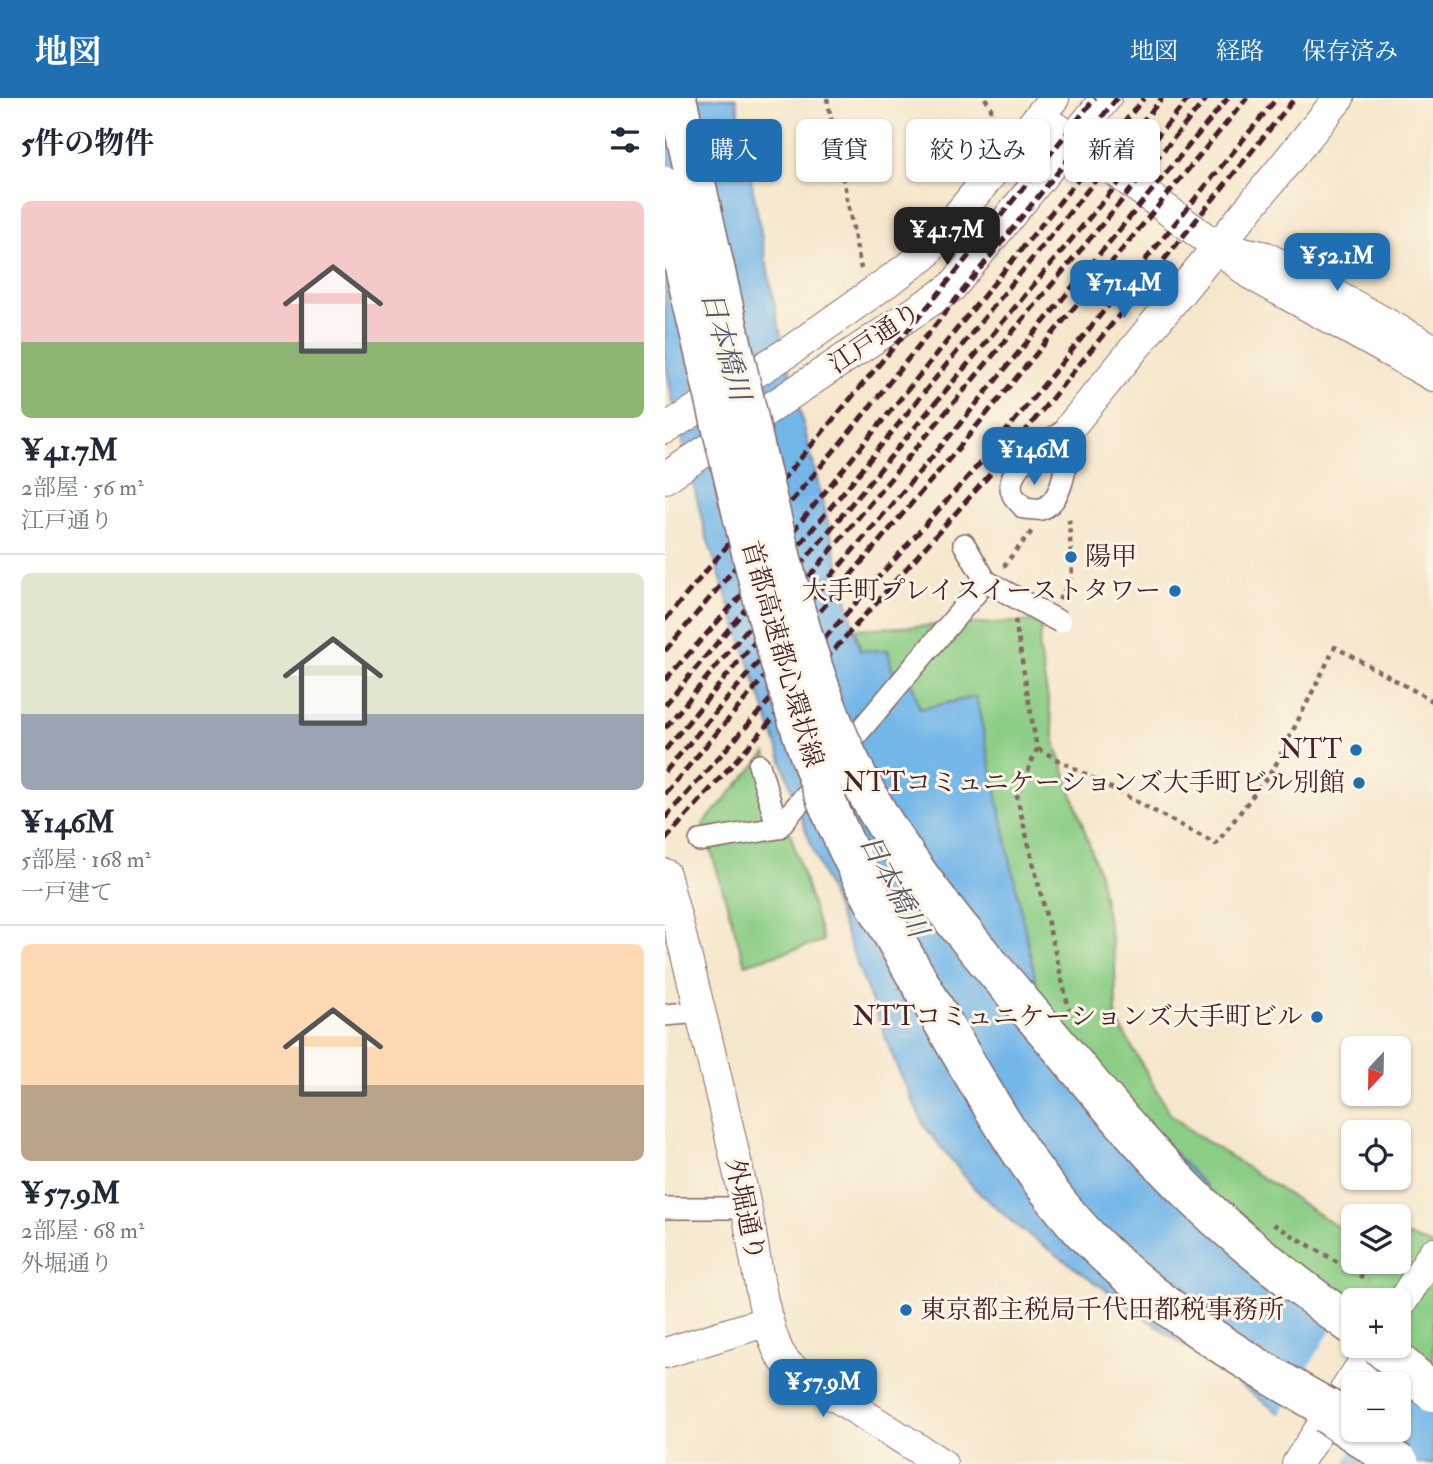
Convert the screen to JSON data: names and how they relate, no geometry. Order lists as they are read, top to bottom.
{
  "streets": {
    "highway": ["首都高速都心環状線"],
    "main road": ["江戸通り", "外堀通り"]
  },
  "water": ["日本橋川"],
  "places": [
    "陽甲",
    "大手町プレイスイーストタワー",
    "NTT",
    "NTTコミュニケーションズ大手町ビル別館",
    "NTTコミュニケーションズ大手町ビル",
    "東京都主税局千代田都税事務所"
  ],
  "north": "bottom",
  "page": {
    "header": "地図",
    "nav": ["地図", "経路", "保存済み"],
    "heading": "5件の物件",
    "chip": [
      "購入",
      "賃貸",
      "絞り込み",
      "新着"
    ],
    "list": [
      {
        "name": "¥41.7M",
        "note": "2部屋 · 56 m² · 江戸通り"
      },
      {
        "name": "¥146M",
        "note": "5部屋 · 168 m² · 一戸建て"
      },
      {
        "name": "¥57.9M",
        "note": "2部屋 · 68 m² · 外堀通り"
      }
    ],
    "price": [
      "¥41.7M",
      "¥52.1M",
      "¥71.4M",
      "¥146M",
      "¥57.9M"
    ],
    "map_buttons": ["+", "−"]
  }
}
